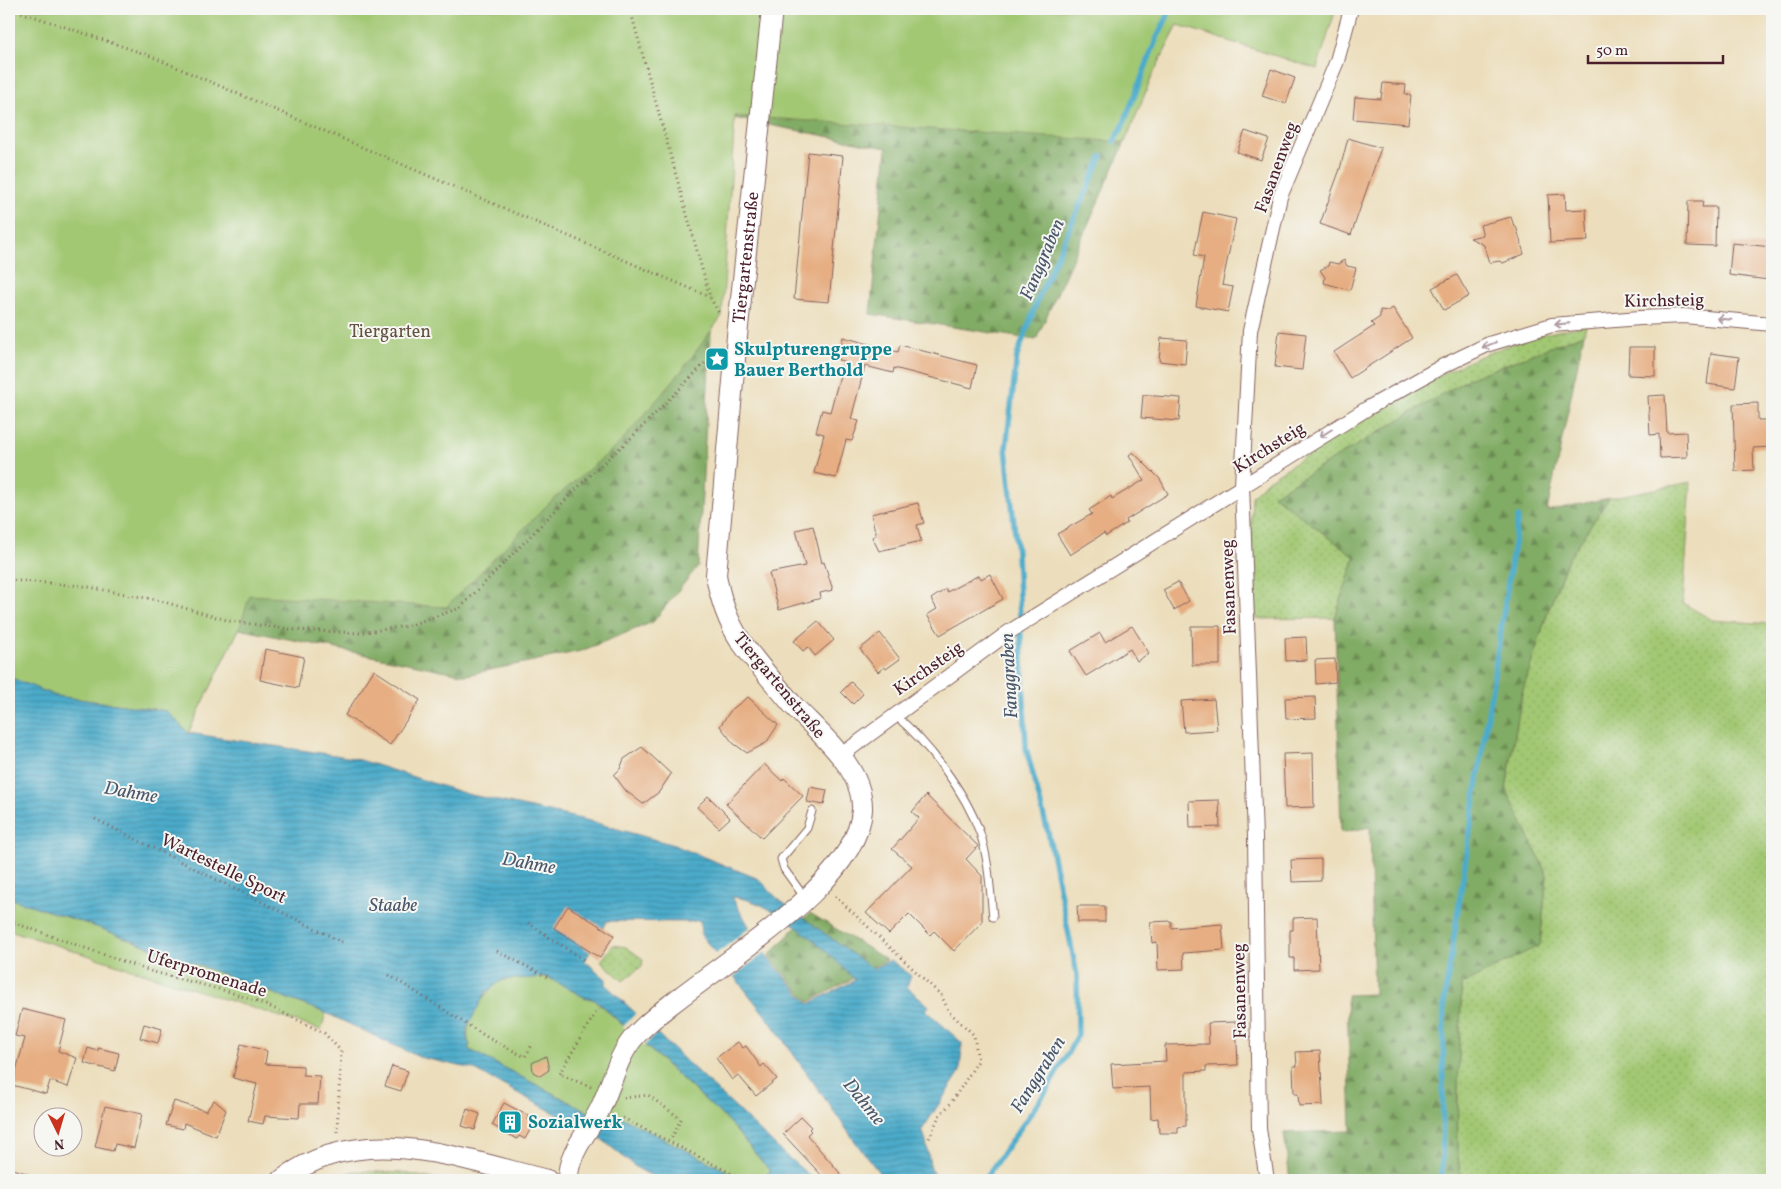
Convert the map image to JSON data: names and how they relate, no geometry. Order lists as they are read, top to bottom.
{
  "streets": {
    "street": ["Fasanenweg", "Tiergartenstraße", "Kirchsteig"],
    "path": ["Wartestelle Sport", "Uferpromenade"]
  },
  "crossings": [
    ["Fasanenweg", "Kirchsteig"],
    ["Tiergartenstraße", "Kirchsteig"]
  ],
  "one_way": ["Kirchsteig"],
  "water": ["Fanggraben", "Dahme", "Staabe"],
  "parks": ["Tiergarten"],
  "places": {
    "place": ["Skulpturengruppe Bauer Berthold"],
    "building": ["Sozialwerk"]
  },
  "scale_bar": "50 m",
  "north": "bottom"
}
